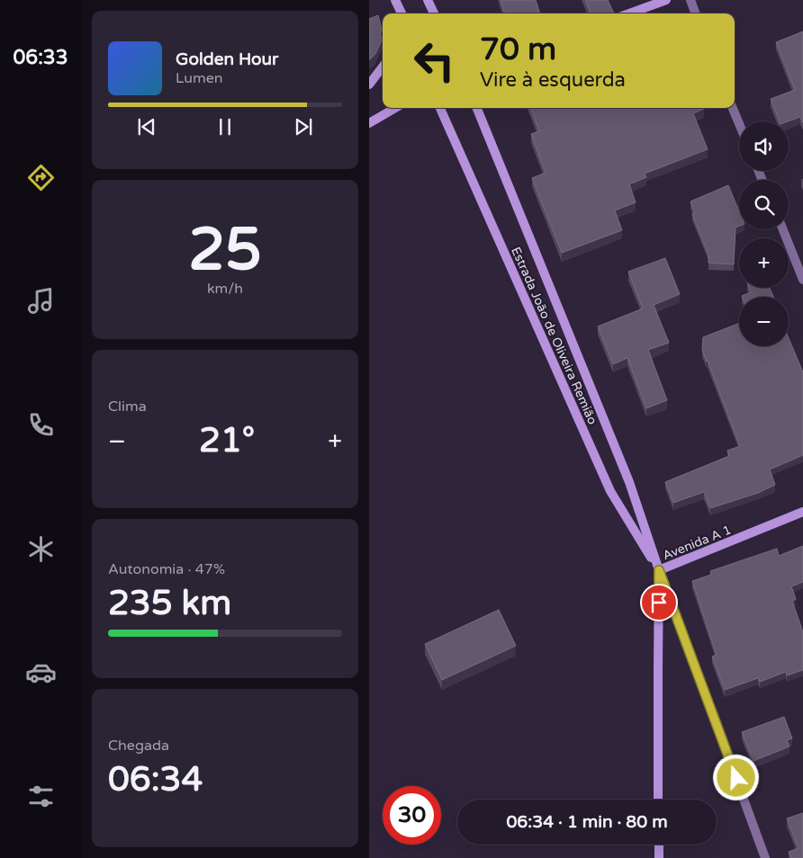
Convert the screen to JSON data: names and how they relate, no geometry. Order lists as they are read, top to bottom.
{
  "streets": {
    "main road": ["Estrada João de Oliveira Remião", "Avenida A 1"]
  },
  "crossings": [
    ["Estrada João de Oliveira Remião", "Avenida A 1"]
  ],
  "page": {
    "tabs": "06:33",
    "turn": ["70 m", "Vire à esquerda"],
    "song": ["Golden Hour", "Lumen"],
    "map_buttons": ["+", "−"],
    "tile": [
      ["25", "km/h"],
      "Clima",
      ["Autonomia · 47%", "235 km"],
      ["Chegada", "06:34"]
    ],
    "heat": ["−", "21°", "+"],
    "limit": "30",
    "trip": "06:34 · 1 min · 80 m"
  }
}
